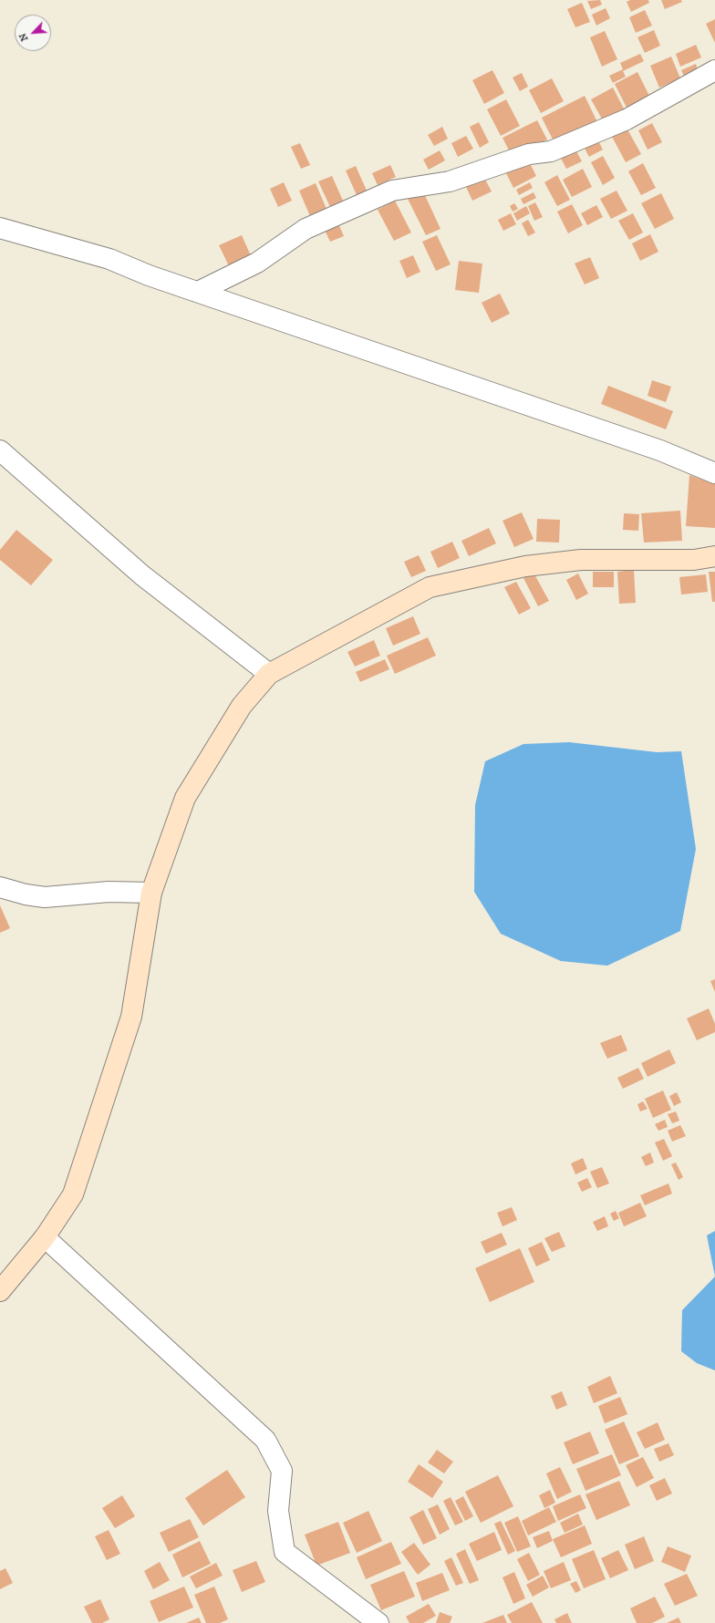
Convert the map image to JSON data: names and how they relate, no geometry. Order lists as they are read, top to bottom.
{
  "north": "bottom left"
}
